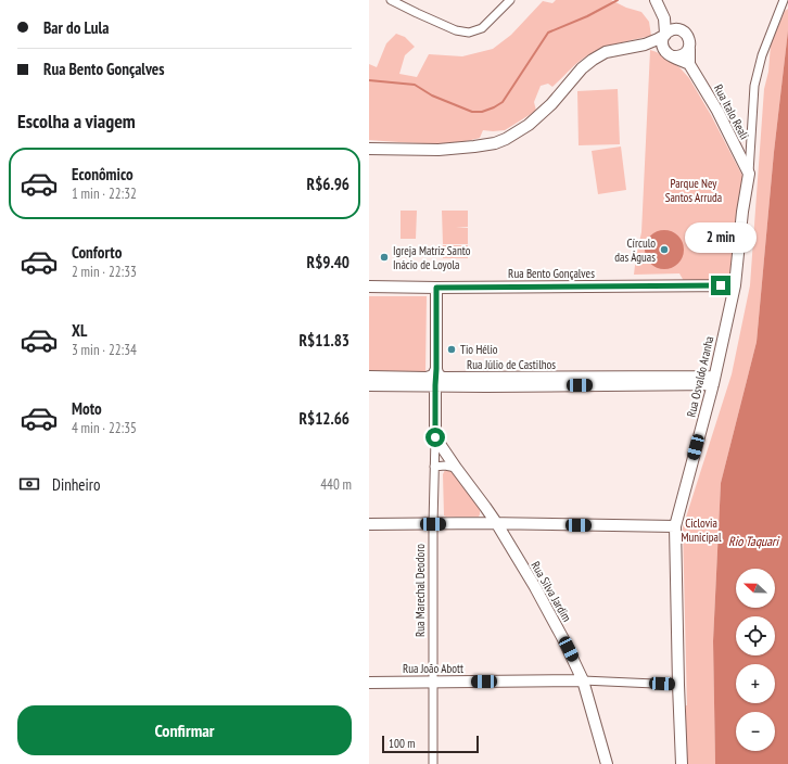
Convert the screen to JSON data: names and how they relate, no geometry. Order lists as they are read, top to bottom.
{
  "streets": {
    "street": [
      "Rua Italo Reali",
      "Rua Bento Gonçalves",
      "Rua Júlio de Castilhos",
      "Rua Osvaldo Aranha",
      "Rua Marechal Deodoro",
      "Rua Silva Jardim",
      "Rua João Abott"
    ]
  },
  "crossings": [
    ["Rua Italo Reali", "Rua Osvaldo Aranha"],
    ["Rua Bento Gonçalves", "Rua Osvaldo Aranha"],
    ["Rua Bento Gonçalves", "Rua Marechal Deodoro"],
    ["Rua Júlio de Castilhos", "Rua Osvaldo Aranha"],
    ["Rua Júlio de Castilhos", "Rua Marechal Deodoro"],
    ["Rua Osvaldo Aranha", "Rua João Abott"],
    ["Rua Marechal Deodoro", "Rua Silva Jardim"],
    ["Rua Marechal Deodoro", "Rua João Abott"],
    ["Rua Silva Jardim", "Rua João Abott"]
  ],
  "water": ["Rio Taquari"],
  "parks": ["Parque Ney Santos Arruda", "Ciclovia Municipal"],
  "places": ["Círculo das Águas", "Igreja Matriz Santo Inácio de Loyola", "Tio Hélio"],
  "scale_bar": "100 m",
  "north": "left",
  "page": {
    "banner": ["Bar do Lula", "Rua Bento Gonçalves"],
    "heading": "Escolha a viagem",
    "list": [
      {
        "name": "Econômico",
        "note": "1 min · 22:32",
        "value": "R$6.96"
      },
      {
        "name": "Conforto",
        "note": "2 min · 22:33",
        "value": "R$9.40"
      },
      {
        "name": "XL",
        "note": "3 min · 22:34",
        "value": "R$11.83"
      },
      {
        "name": "Moto",
        "note": "4 min · 22:35",
        "value": "R$12.66"
      }
    ],
    "bubble": "2 min",
    "pay": ["Dinheiro", "440 m"],
    "map_buttons": ["+", "−"],
    "buttons": "Confirmar",
    "scale": "100 m"
  }
}
